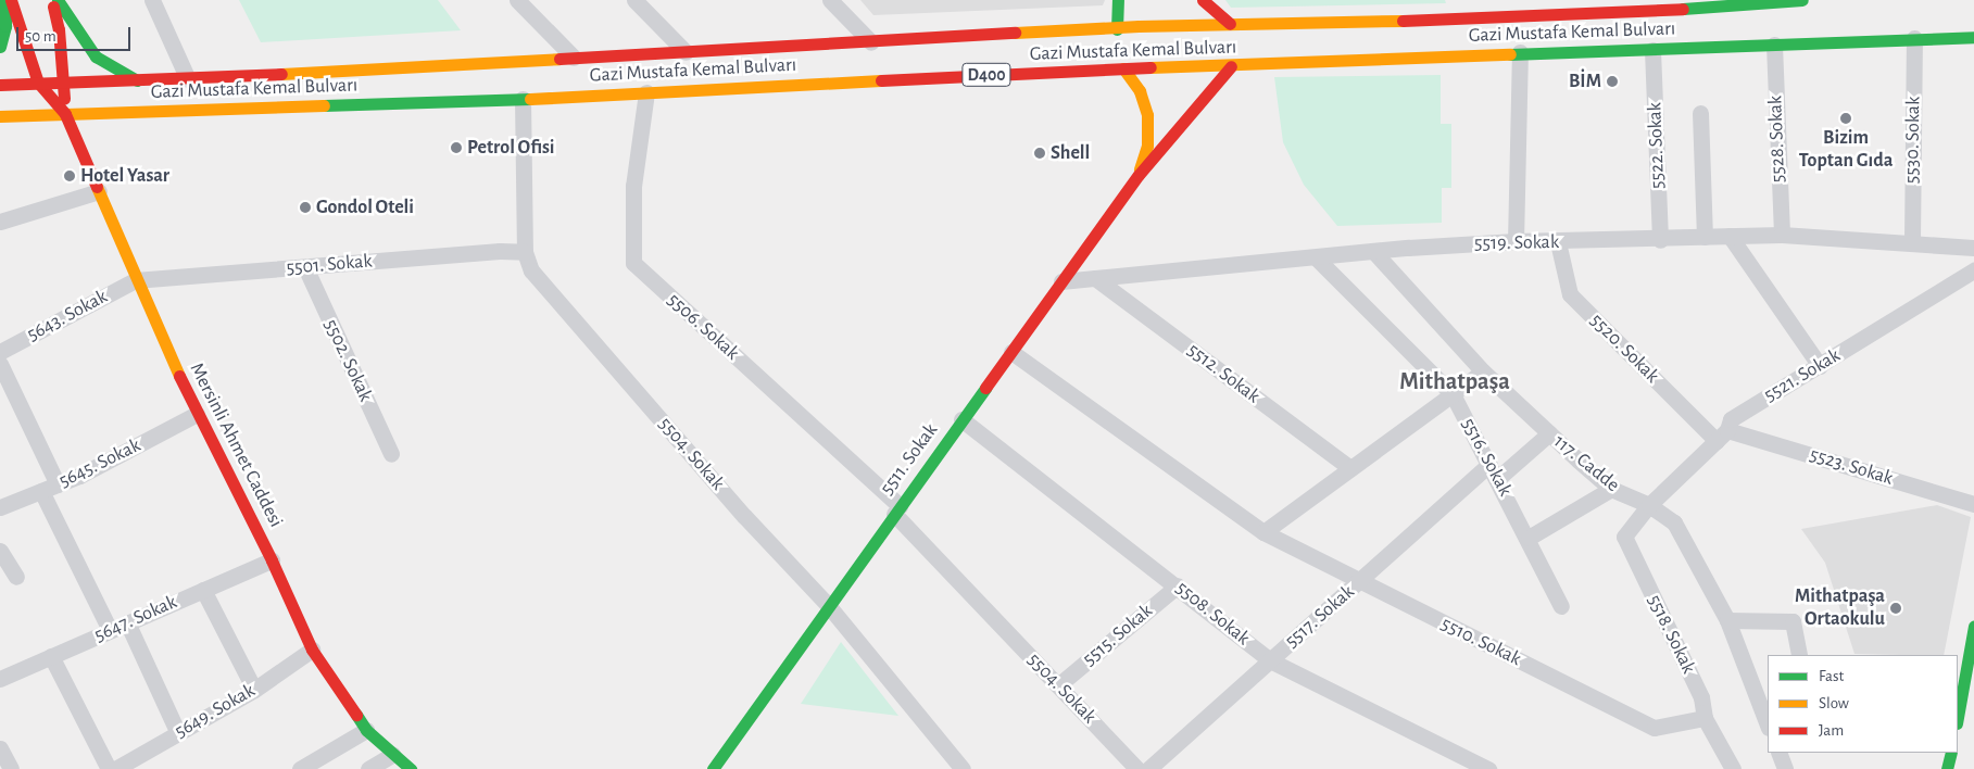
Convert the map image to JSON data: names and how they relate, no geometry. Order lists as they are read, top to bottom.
{
  "streets": {
    "main road": [
      "Gazi Mustafa Kemal Bulvarı",
      "D400",
      "Mersinli Ahmet Caddesi",
      "5511. Sokak"
    ],
    "street": [
      "5528. Sokak",
      "5530. Sokak",
      "5522. Sokak",
      "5519. Sokak",
      "5501. Sokak",
      "5643. Sokak",
      "5506. Sokak",
      "5520. Sokak",
      "5502. Sokak",
      "5512. Sokak",
      "5521. Sokak",
      "5504. Sokak",
      "5516. Sokak",
      "5645. Sokak",
      "117. Cadde",
      "5523. Sokak",
      "5508. Sokak",
      "5517. Sokak",
      "5647. Sokak",
      "5518. Sokak",
      "5515. Sokak",
      "5510. Sokak",
      "5649. Sokak"
    ]
  },
  "crossings": [
    ["Gazi Mustafa Kemal Bulvarı", "5528. Sokak"],
    ["Gazi Mustafa Kemal Bulvarı", "5530. Sokak"],
    ["Gazi Mustafa Kemal Bulvarı", "5522. Sokak"],
    ["Gazi Mustafa Kemal Bulvarı", "5506. Sokak"],
    ["Gazi Mustafa Kemal Bulvarı", "Mersinli Ahmet Caddesi"],
    ["Gazi Mustafa Kemal Bulvarı", "5504. Sokak"],
    ["5528. Sokak", "5519. Sokak"],
    ["5530. Sokak", "5519. Sokak"],
    ["5522. Sokak", "5519. Sokak"],
    ["5519. Sokak", "5520. Sokak"],
    ["5519. Sokak", "5512. Sokak"],
    ["5519. Sokak", "5516. Sokak"],
    ["5519. Sokak", "5511. Sokak"],
    ["5519. Sokak", "117. Cadde"],
    ["5501. Sokak", "5643. Sokak"],
    ["5501. Sokak", "5502. Sokak"],
    ["5501. Sokak", "Mersinli Ahmet Caddesi"],
    ["5501. Sokak", "5504. Sokak"],
    ["5643. Sokak", "Mersinli Ahmet Caddesi"],
    ["5506. Sokak", "5504. Sokak"],
    ["5506. Sokak", "5511. Sokak"],
    ["5520. Sokak", "5521. Sokak"],
    ["5520. Sokak", "5523. Sokak"],
    ["5521. Sokak", "117. Cadde"],
    ["5521. Sokak", "5523. Sokak"],
    ["5521. Sokak", "5518. Sokak"],
    ["Mersinli Ahmet Caddesi", "5645. Sokak"],
    ["Mersinli Ahmet Caddesi", "5647. Sokak"],
    ["Mersinli Ahmet Caddesi", "5649. Sokak"],
    ["5504. Sokak", "5511. Sokak"],
    ["5504. Sokak", "5515. Sokak"],
    ["5516. Sokak", "5517. Sokak"],
    ["5511. Sokak", "5508. Sokak"],
    ["5511. Sokak", "5510. Sokak"],
    ["117. Cadde", "5518. Sokak"],
    ["5508. Sokak", "5517. Sokak"],
    ["5508. Sokak", "5515. Sokak"],
    ["5517. Sokak", "5510. Sokak"],
    ["5518. Sokak", "5510. Sokak"]
  ],
  "districts": ["Mithatpaşa"],
  "places": [
    "BİM",
    "Bizim Toptan Gıda",
    "Petrol Ofisi",
    "Shell",
    "Hotel Yasar",
    "Gondol Oteli",
    "Mithatpaşa Ortaokulu"
  ],
  "legend": ["Fast", "Slow", "Jam"],
  "scale_bar": "50 m"
}
